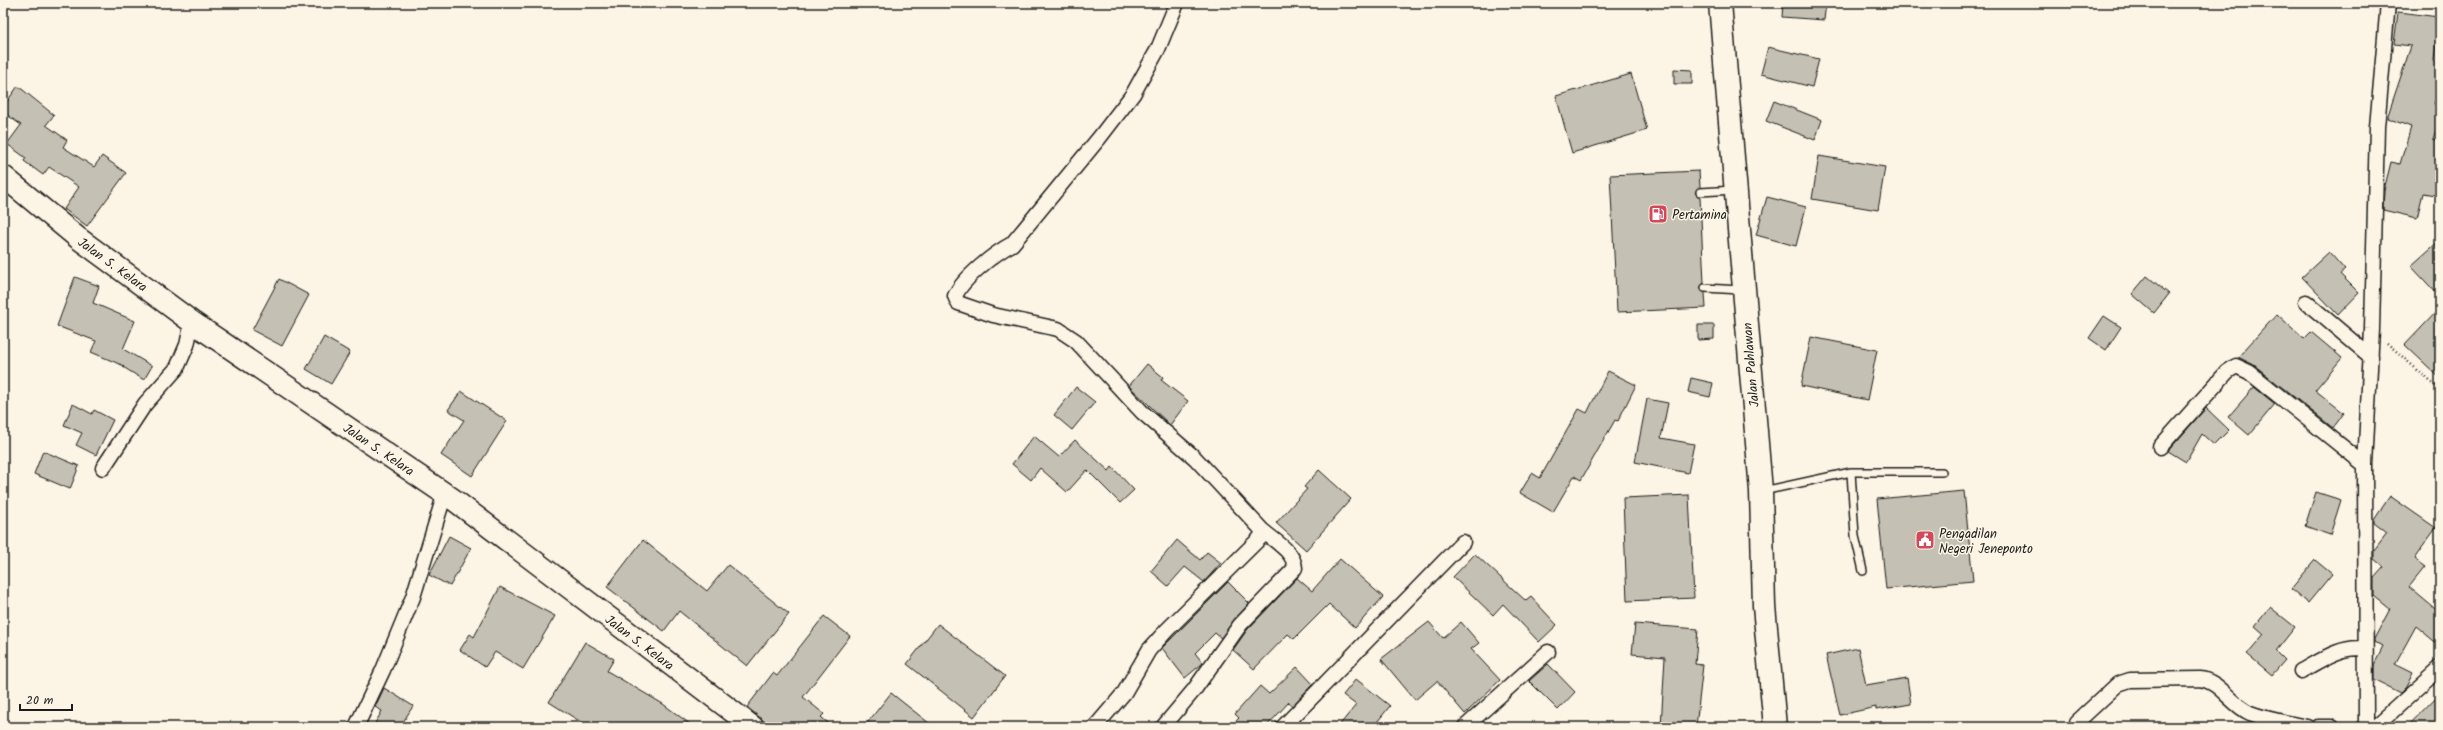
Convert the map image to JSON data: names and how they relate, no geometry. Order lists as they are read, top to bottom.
{
  "streets": {
    "highway": ["Jalan Pahlawan"],
    "main road": ["Jalan S. Kelara"]
  },
  "places": {
    "fuel station": ["Pertamina"],
    "public building": ["Pengadilan Negeri Jeneponto"]
  },
  "scale_bar": "20 m"
}
